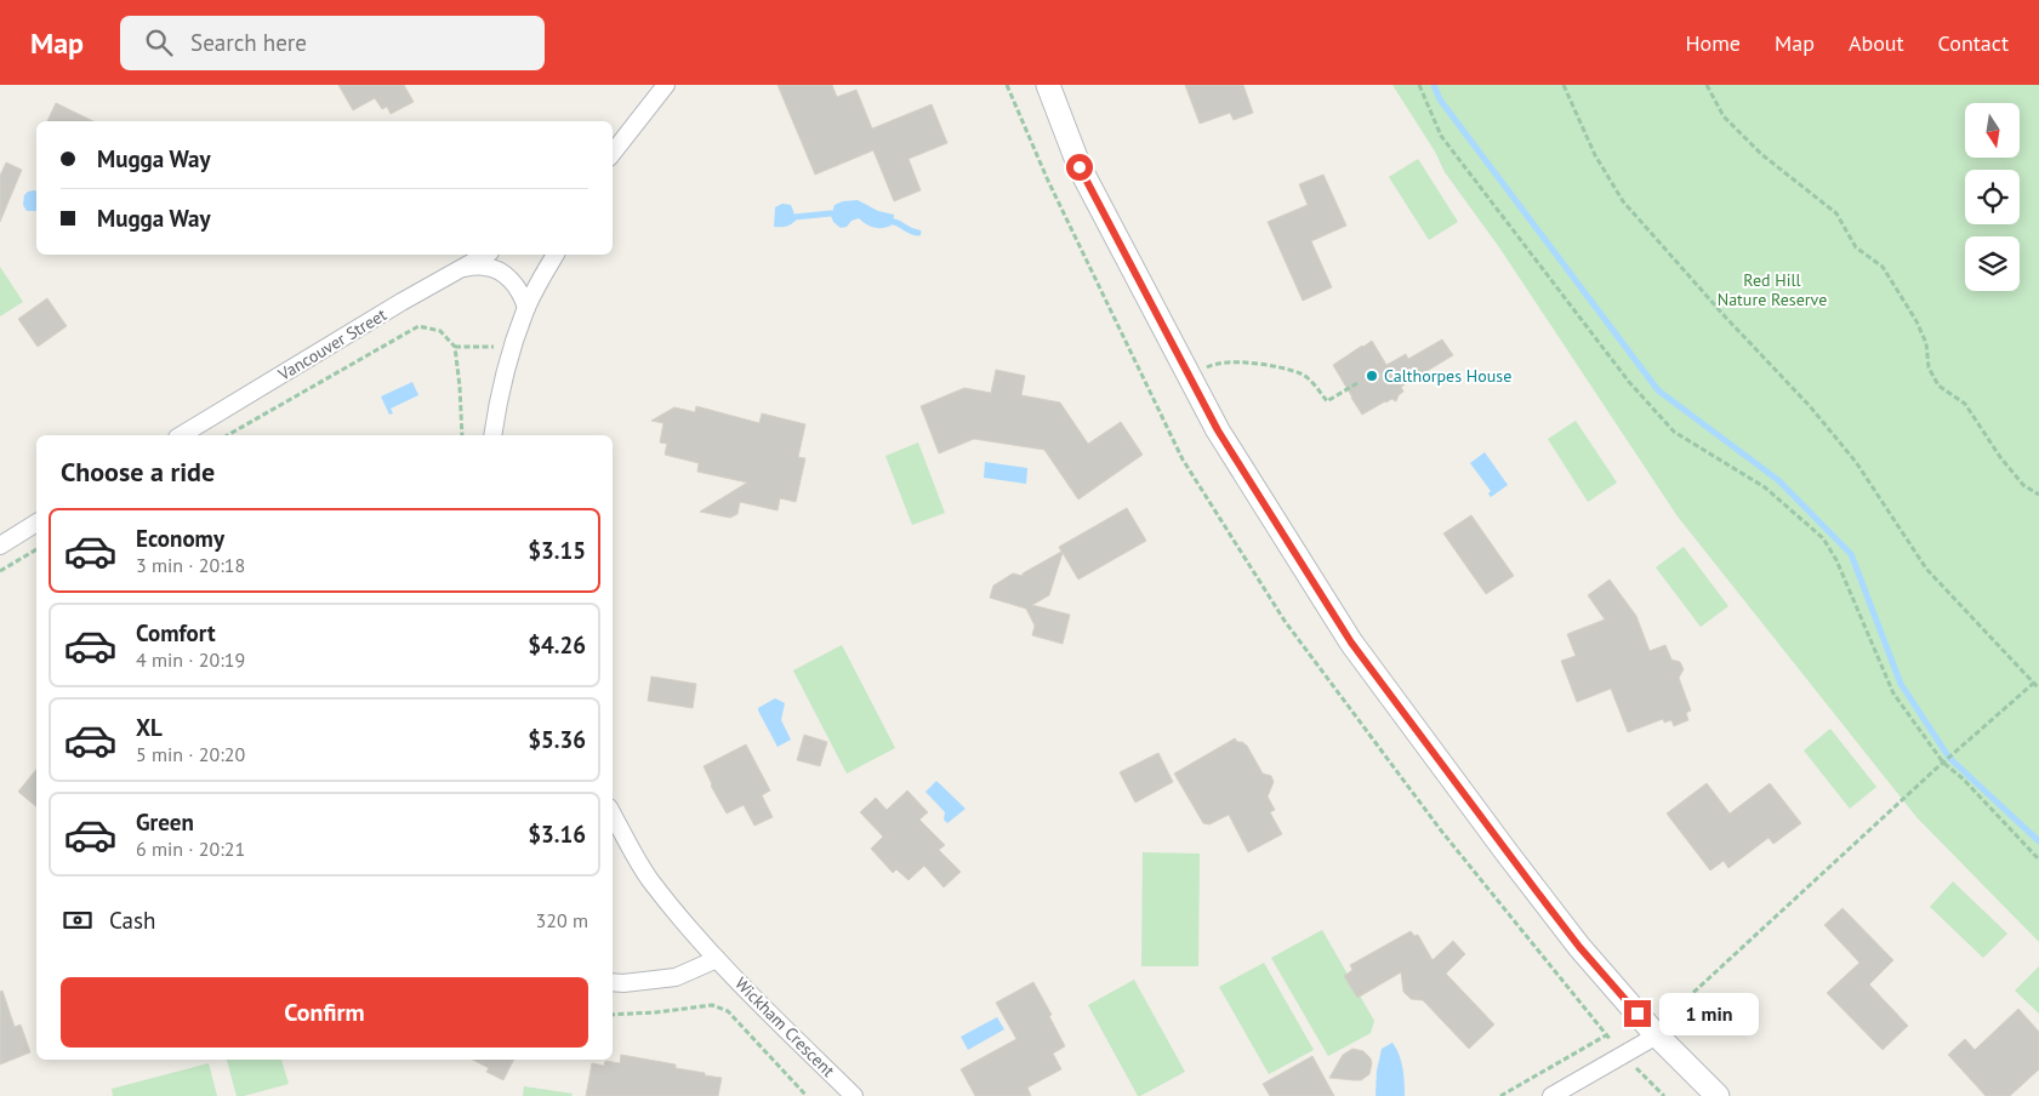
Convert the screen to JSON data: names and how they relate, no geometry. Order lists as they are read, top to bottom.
{
  "streets": {
    "street": ["Vancouver Street", "Wickham Crescent"]
  },
  "parks": ["Red Hill Nature Reserve"],
  "places": ["Calthorpes House"],
  "north": "bottom",
  "page": {
    "header": "Map",
    "search": "Search here",
    "nav": [
      "Home",
      "Map",
      "About",
      "Contact"
    ],
    "banner": ["Mugga Way", "Mugga Way"],
    "heading": "Choose a ride",
    "list": [
      {
        "name": "Economy",
        "note": "3 min · 20:18",
        "value": "$3.15"
      },
      {
        "name": "Comfort",
        "note": "4 min · 20:19",
        "value": "$4.26"
      },
      {
        "name": "XL",
        "note": "5 min · 20:20",
        "value": "$5.36"
      },
      {
        "name": "Green",
        "note": "6 min · 20:21",
        "value": "$3.16"
      }
    ],
    "pay": ["Cash", "320 m"],
    "buttons": "Confirm",
    "bubble": "1 min"
  }
}
